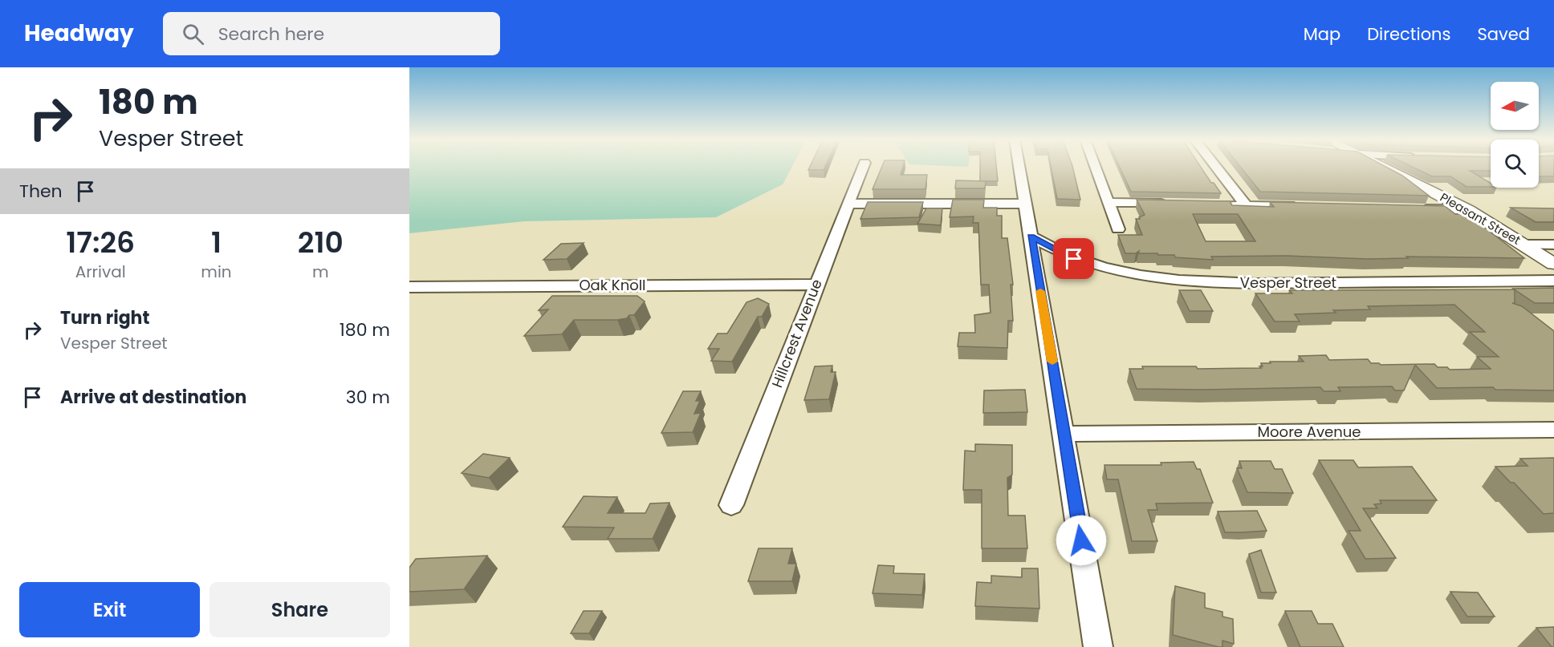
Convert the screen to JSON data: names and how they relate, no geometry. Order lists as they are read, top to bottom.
{
  "streets": {
    "main road": ["Pleasant Street"],
    "street": [
      "Vesper Street",
      "Oak Knoll",
      "Hillcrest Avenue",
      "Moore Avenue"
    ]
  },
  "crossings": [
    ["Oak Knoll", "Hillcrest Avenue"]
  ],
  "north": "left",
  "page": {
    "header": "Headway",
    "search": "Search here",
    "nav": ["Map", "Directions", "Saved"],
    "turn": ["180 m", "Vesper Street"],
    "then": "Then",
    "eta": [
      "17:26",
      "Arrival",
      "1",
      "min",
      "210",
      "m"
    ],
    "list": [
      {
        "name": "Turn right",
        "note": "Vesper Street",
        "value": "180 m"
      },
      {
        "name": "Arrive at destination",
        "value": "30 m"
      }
    ],
    "buttons": ["Exit", "Share"]
  }
}
